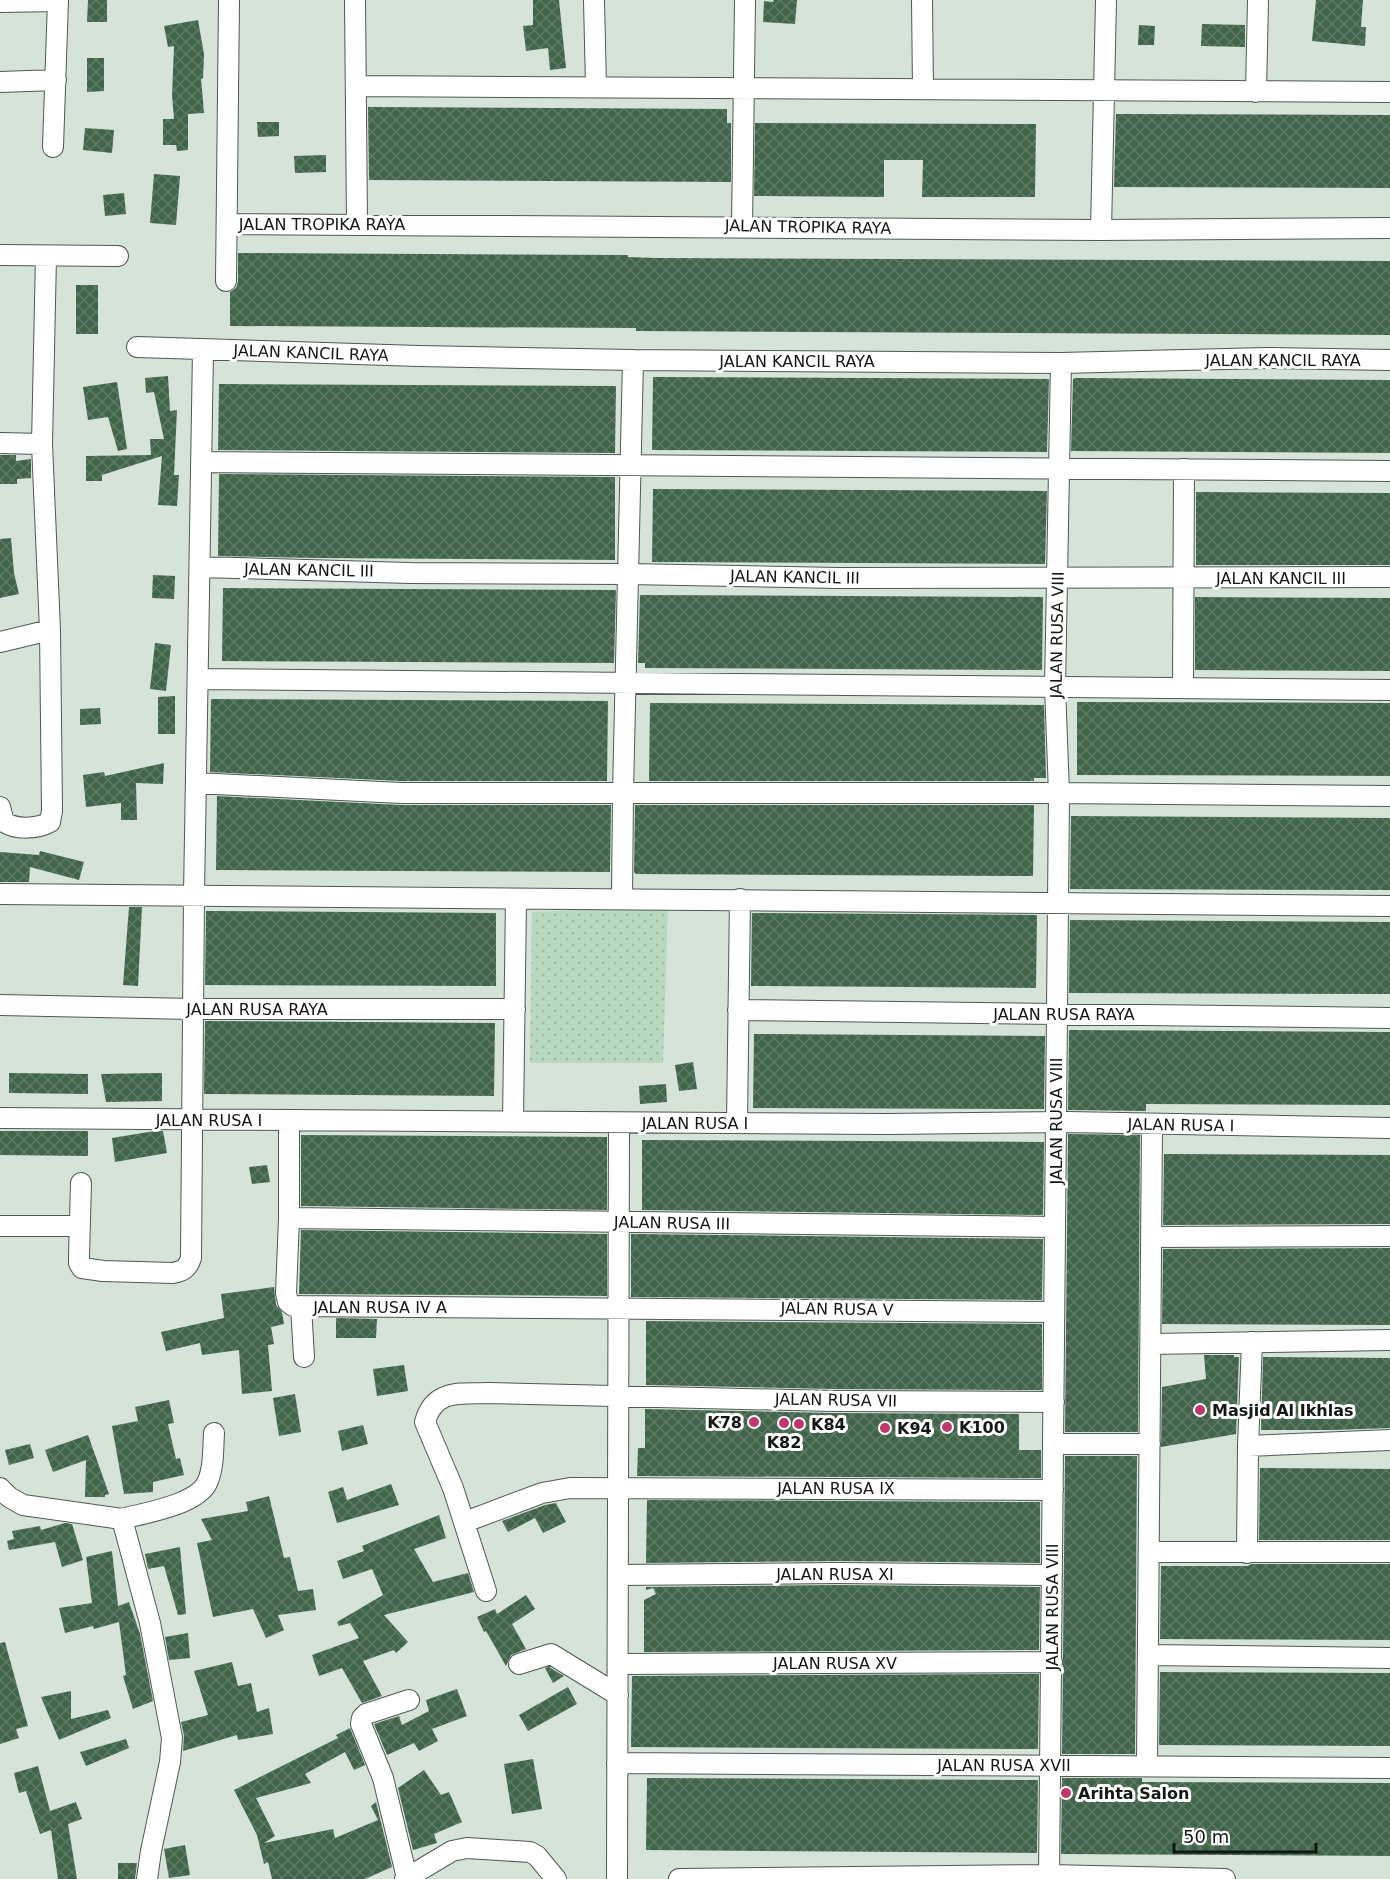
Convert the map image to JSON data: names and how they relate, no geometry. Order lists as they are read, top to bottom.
{
  "streets": {
    "street": [
      "JALAN TROPIKA RAYA",
      "JALAN KANCIL RAYA",
      "JALAN KANCIL III",
      "JALAN RUSA VIII",
      "JALAN RUSA RAYA",
      "JALAN RUSA I",
      "JALAN RUSA III",
      "JALAN RUSA IV A",
      "JALAN RUSA V",
      "JALAN RUSA VII",
      "JALAN RUSA IX",
      "JALAN RUSA XI",
      "JALAN RUSA XV",
      "JALAN RUSA XVII"
    ]
  },
  "crossings": [
    ["JALAN KANCIL RAYA", "JALAN RUSA VIII"],
    ["JALAN KANCIL III", "JALAN RUSA VIII"],
    ["JALAN RUSA VIII", "JALAN RUSA RAYA"],
    ["JALAN RUSA VIII", "JALAN RUSA I"],
    ["JALAN RUSA VIII", "JALAN RUSA III"],
    ["JALAN RUSA VIII", "JALAN RUSA V"],
    ["JALAN RUSA VIII", "JALAN RUSA VII"],
    ["JALAN RUSA VIII", "JALAN RUSA IX"],
    ["JALAN RUSA VIII", "JALAN RUSA XI"],
    ["JALAN RUSA VIII", "JALAN RUSA XV"],
    ["JALAN RUSA VIII", "JALAN RUSA XVII"],
    ["JALAN RUSA I", "JALAN RUSA IV A"],
    ["JALAN RUSA III", "JALAN RUSA IV A"],
    ["JALAN RUSA IV A", "JALAN RUSA V"],
    ["JALAN RUSA VII", "JALAN RUSA IX"]
  ],
  "places": [
    "Masjid Al Ikhlas",
    "K78",
    "K82",
    "K84",
    "K100",
    "K94",
    "Arihta Salon"
  ],
  "scale_bar": "50 m"
}
